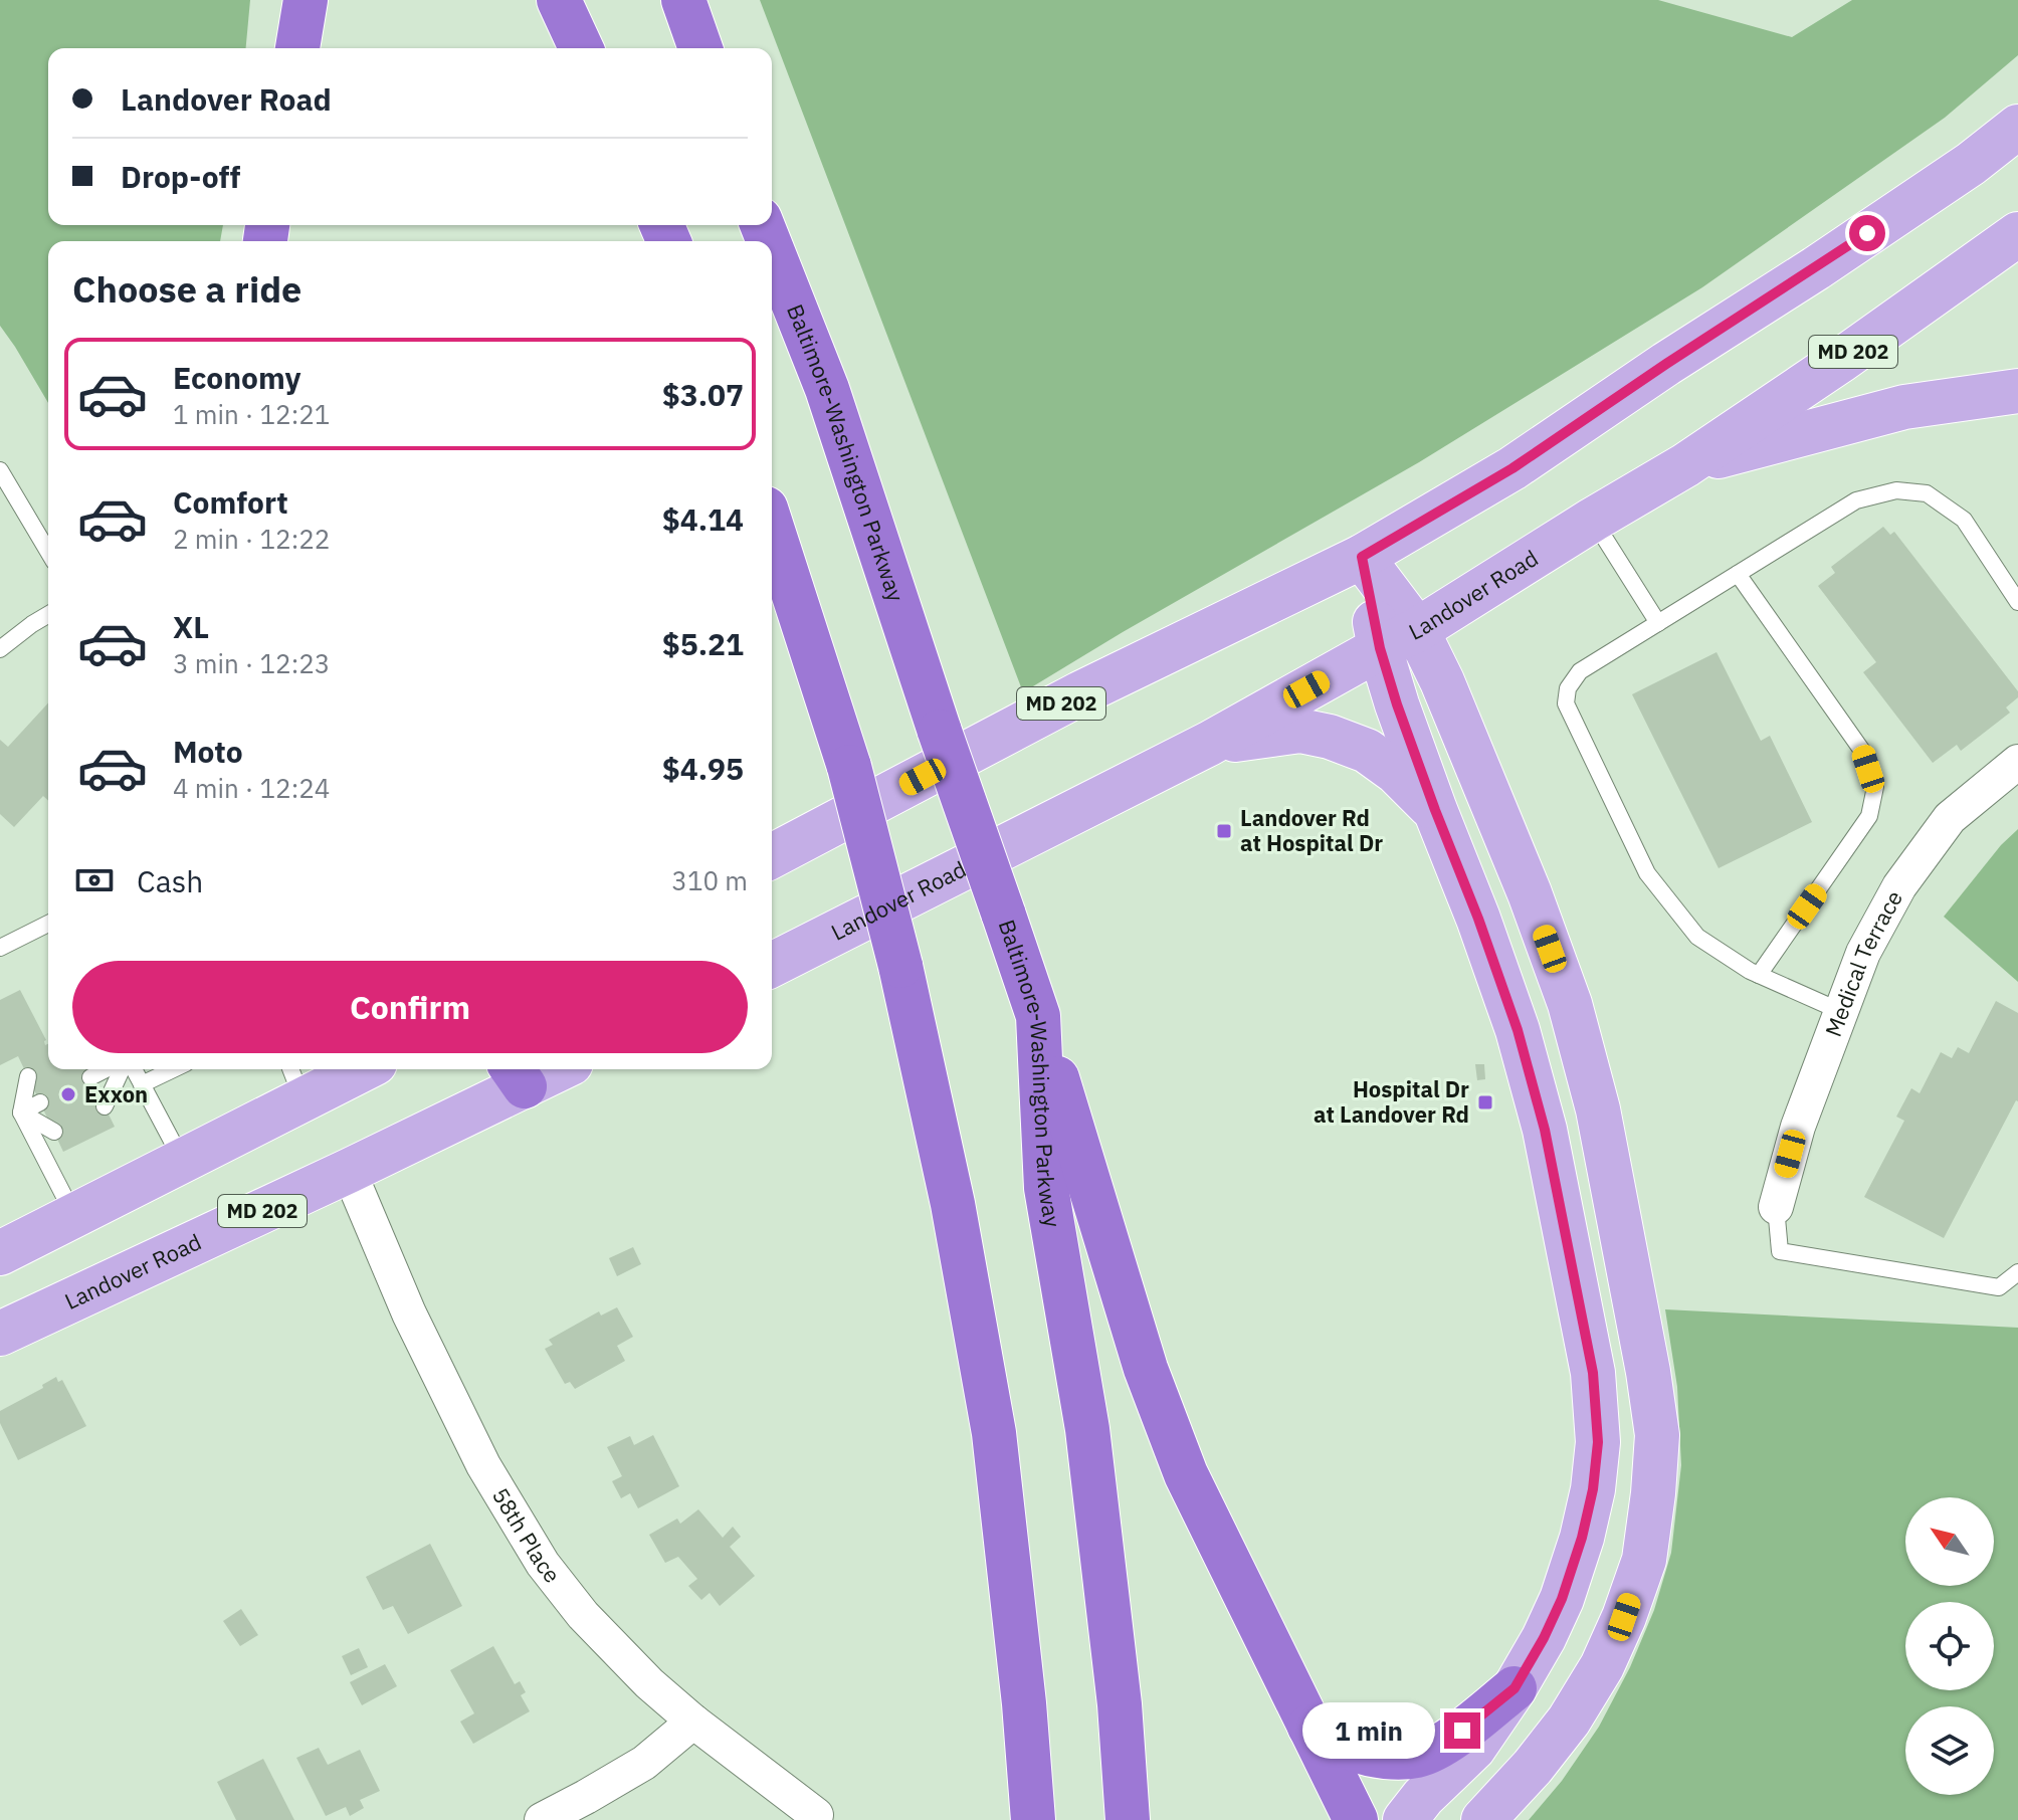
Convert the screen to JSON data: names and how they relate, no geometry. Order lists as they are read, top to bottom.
{
  "streets": {
    "highway": ["Baltimore-Washington Parkway"],
    "main road": ["MD 202", "Landover Road"],
    "street": ["Medical Terrace", "58th Place"]
  },
  "crossings": [
    ["Landover Road", "58th Place"]
  ],
  "places": {
    "transit": ["Landover Rd at Hospital Dr", "Hospital Dr at Landover Rd"],
    "other": ["Exxon"]
  },
  "north": "top left",
  "page": {
    "banner": ["Landover Road", "Drop-off"],
    "heading": "Choose a ride",
    "list": [
      {
        "name": "Economy",
        "note": "1 min · 12:21",
        "value": "$3.07"
      },
      {
        "name": "Comfort",
        "note": "2 min · 12:22",
        "value": "$4.14"
      },
      {
        "name": "XL",
        "note": "3 min · 12:23",
        "value": "$5.21"
      },
      {
        "name": "Moto",
        "note": "4 min · 12:24",
        "value": "$4.95"
      }
    ],
    "pay": ["Cash", "310 m"],
    "buttons": "Confirm",
    "bubble": "1 min"
  }
}
